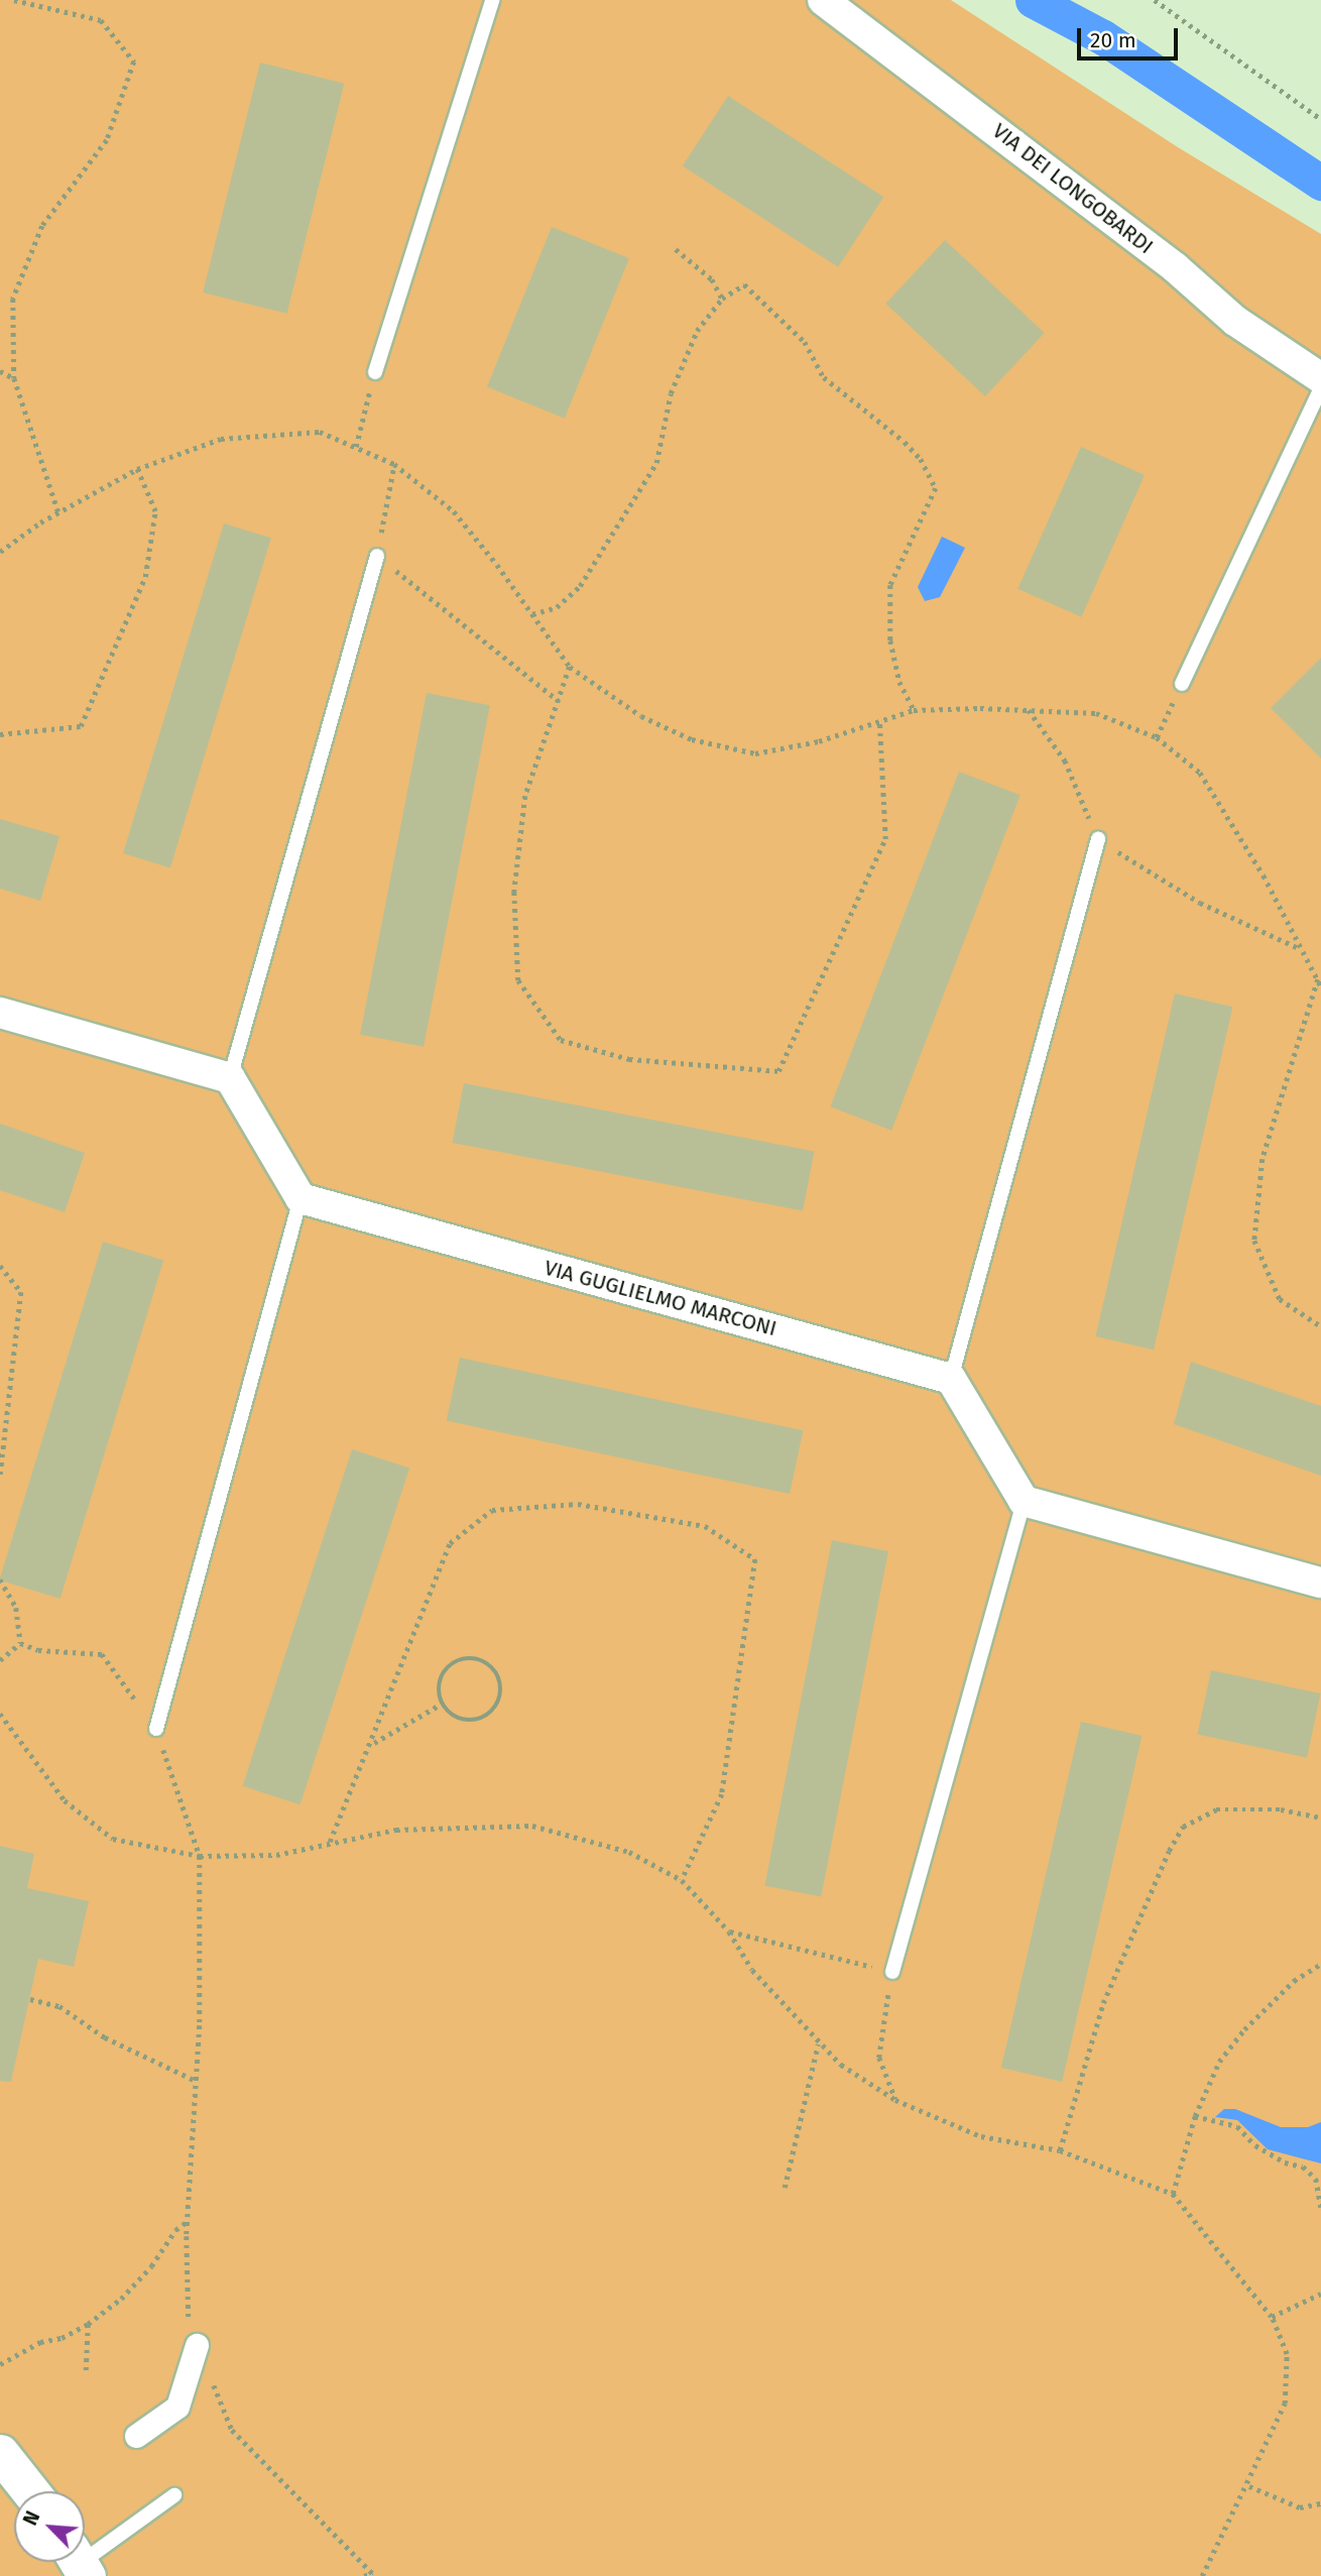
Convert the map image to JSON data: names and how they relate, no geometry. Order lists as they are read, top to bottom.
{
  "streets": {
    "street": ["VIA DEI LONGOBARDI", "VIA GUGLIELMO MARCONI"]
  },
  "scale_bar": "20 m",
  "north": "top left"
}
